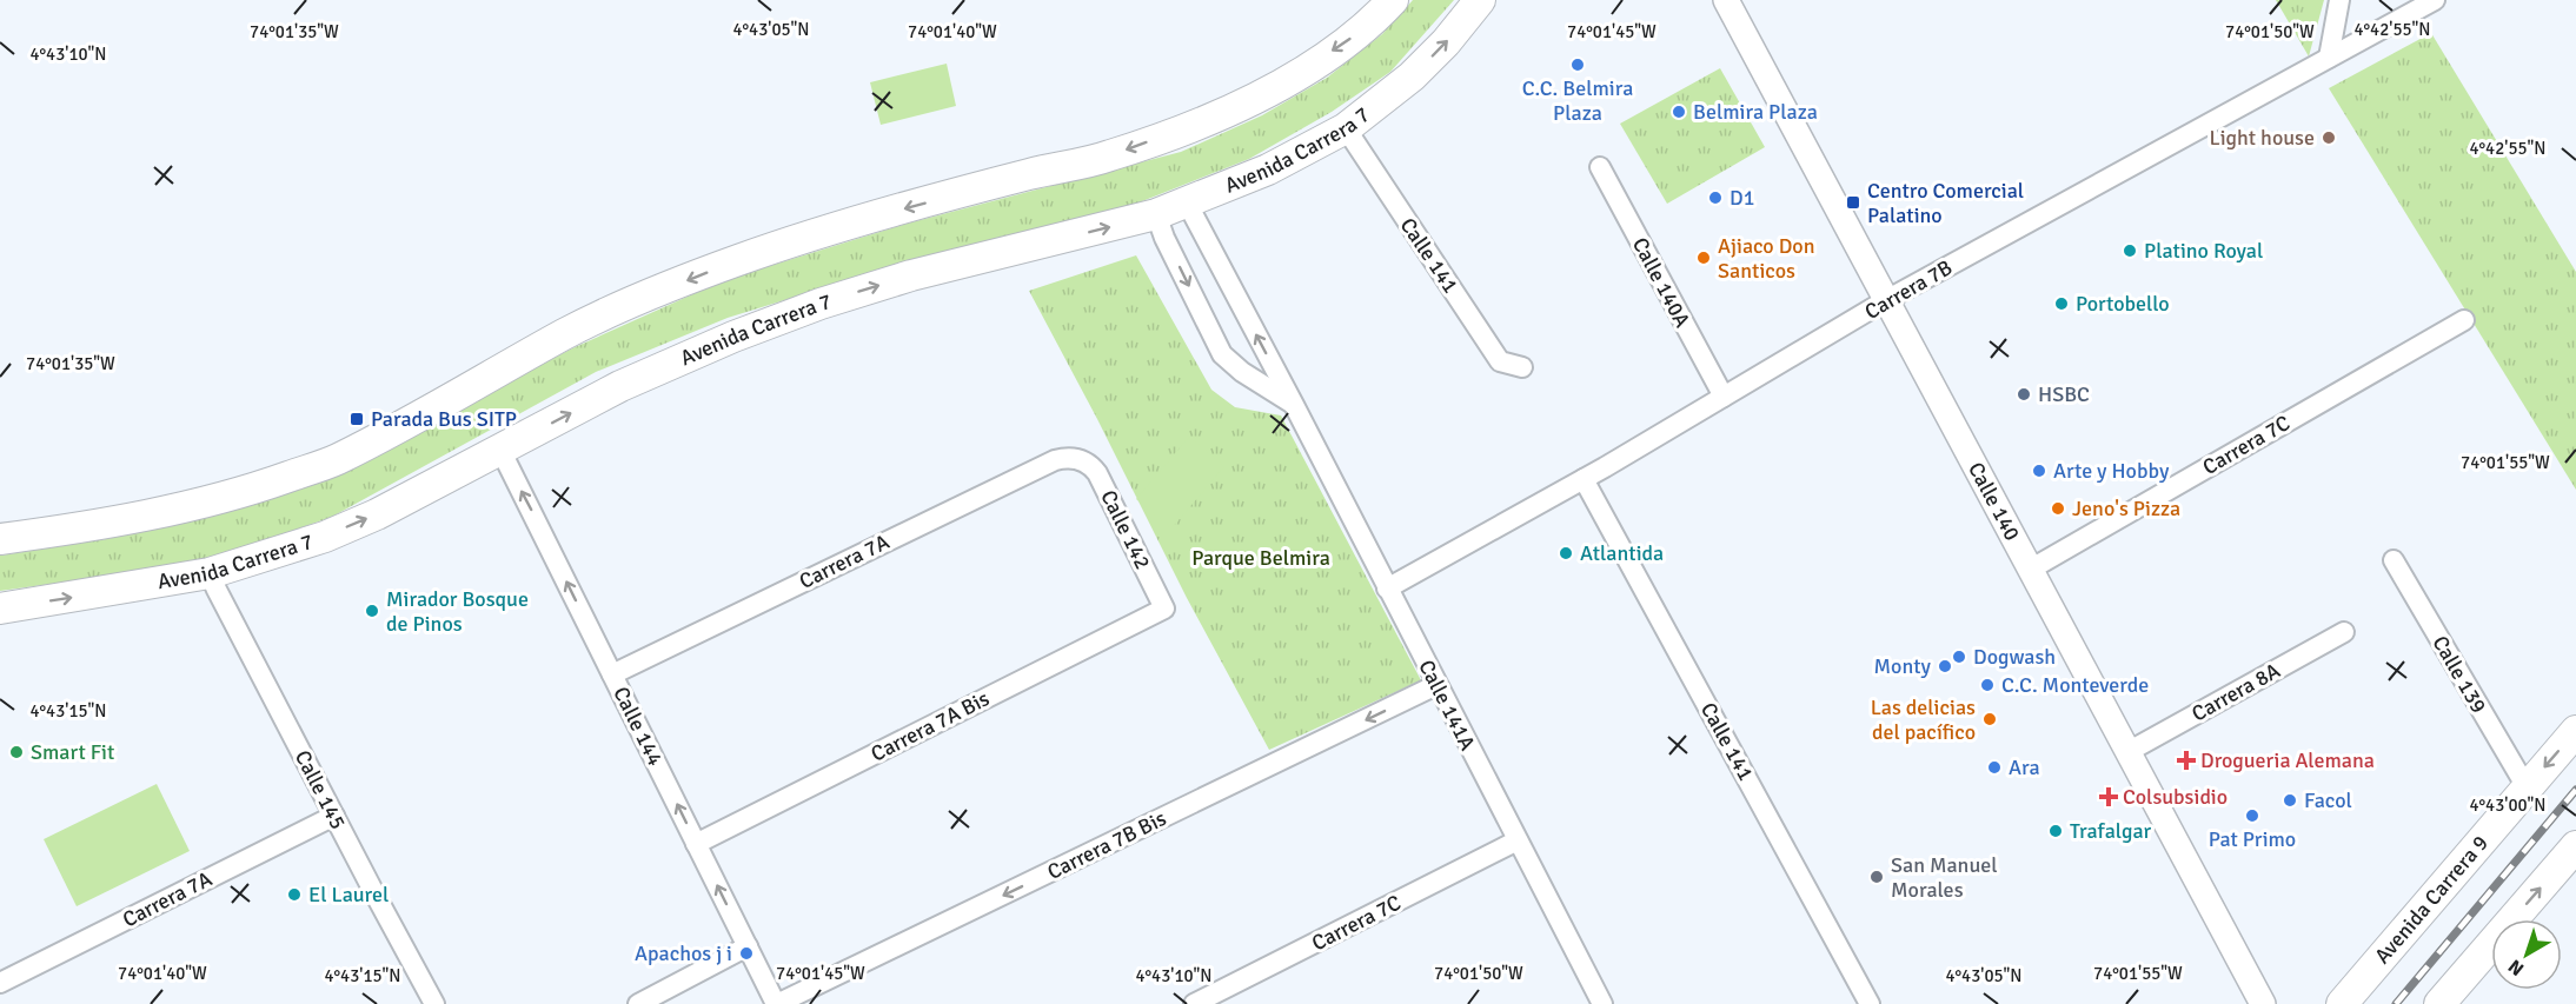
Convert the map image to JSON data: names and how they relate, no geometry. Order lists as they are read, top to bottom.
{
  "streets": {
    "main road": ["Avenida Carrera 7", "Avenida Carrera 9"],
    "street": [
      "Calle 141",
      "Calle 140A",
      "Carrera 7B",
      "Carrera 7C",
      "Calle 140",
      "Calle 142",
      "Carrera 7A",
      "Calle 139",
      "Carrera 8A",
      "Calle 141A",
      "Calle 144",
      "Carrera 7A Bis",
      "Calle 145",
      "Carrera 7B Bis"
    ]
  },
  "crossings": [
    ["Avenida Carrera 7", "Calle 141"],
    ["Avenida Carrera 7", "Calle 141A"],
    ["Avenida Carrera 7", "Calle 144"],
    ["Avenida Carrera 7", "Calle 145"],
    ["Calle 141", "Carrera 7B"],
    ["Calle 140A", "Carrera 7B"],
    ["Carrera 7B", "Calle 140"],
    ["Carrera 7B", "Calle 141A"],
    ["Carrera 7C", "Calle 140"],
    ["Carrera 7C", "Calle 141A"],
    ["Calle 140", "Carrera 8A"],
    ["Calle 142", "Carrera 7A"],
    ["Calle 142", "Carrera 7A Bis"],
    ["Carrera 7A", "Calle 144"],
    ["Carrera 7A", "Calle 145"],
    ["Calle 139", "Avenida Carrera 9"],
    ["Calle 141A", "Carrera 7B Bis"],
    ["Calle 144", "Carrera 7A Bis"],
    ["Calle 144", "Carrera 7B Bis"]
  ],
  "one_way": ["Calle 144", "Carrera 7B Bis"],
  "parks": ["Parque Belmira"],
  "places": {
    "other": [
      "C.C. Belmira Plaza",
      "Belmira Plaza",
      "Light house",
      "D1",
      "Platino Royal",
      "Ajiaco Don Santicos",
      "Portobello",
      "HSBC",
      "Arte y Hobby",
      "Jeno's Pizza",
      "Atlantida",
      "Mirador Bosque de Pinos",
      "Dogwash",
      "Monty",
      "C.C. Monteverde",
      "Las delicias del pacífico",
      "Smart Fit",
      "Ara",
      "Facol",
      "Pat Primo",
      "Trafalgar",
      "San Manuel Morales",
      "El Laurel",
      "Apachos j i"
    ],
    "transit": ["Centro Comercial Palatino", "Parada Bus SITP"],
    "health": ["Drogueria Alemana", "Colsubsidio"]
  },
  "north": "bottom left",
  "coordinates": [
    "4°43'05\"N",
    "4°42'55\"N",
    "74°01'35\"W",
    "74°01'40\"W",
    "74°01'45\"W",
    "74°01'50\"W",
    "4°43'10\"N",
    "74°01'55\"W",
    "4°43'15\"N",
    "4°43'00\"N"
  ]
}
